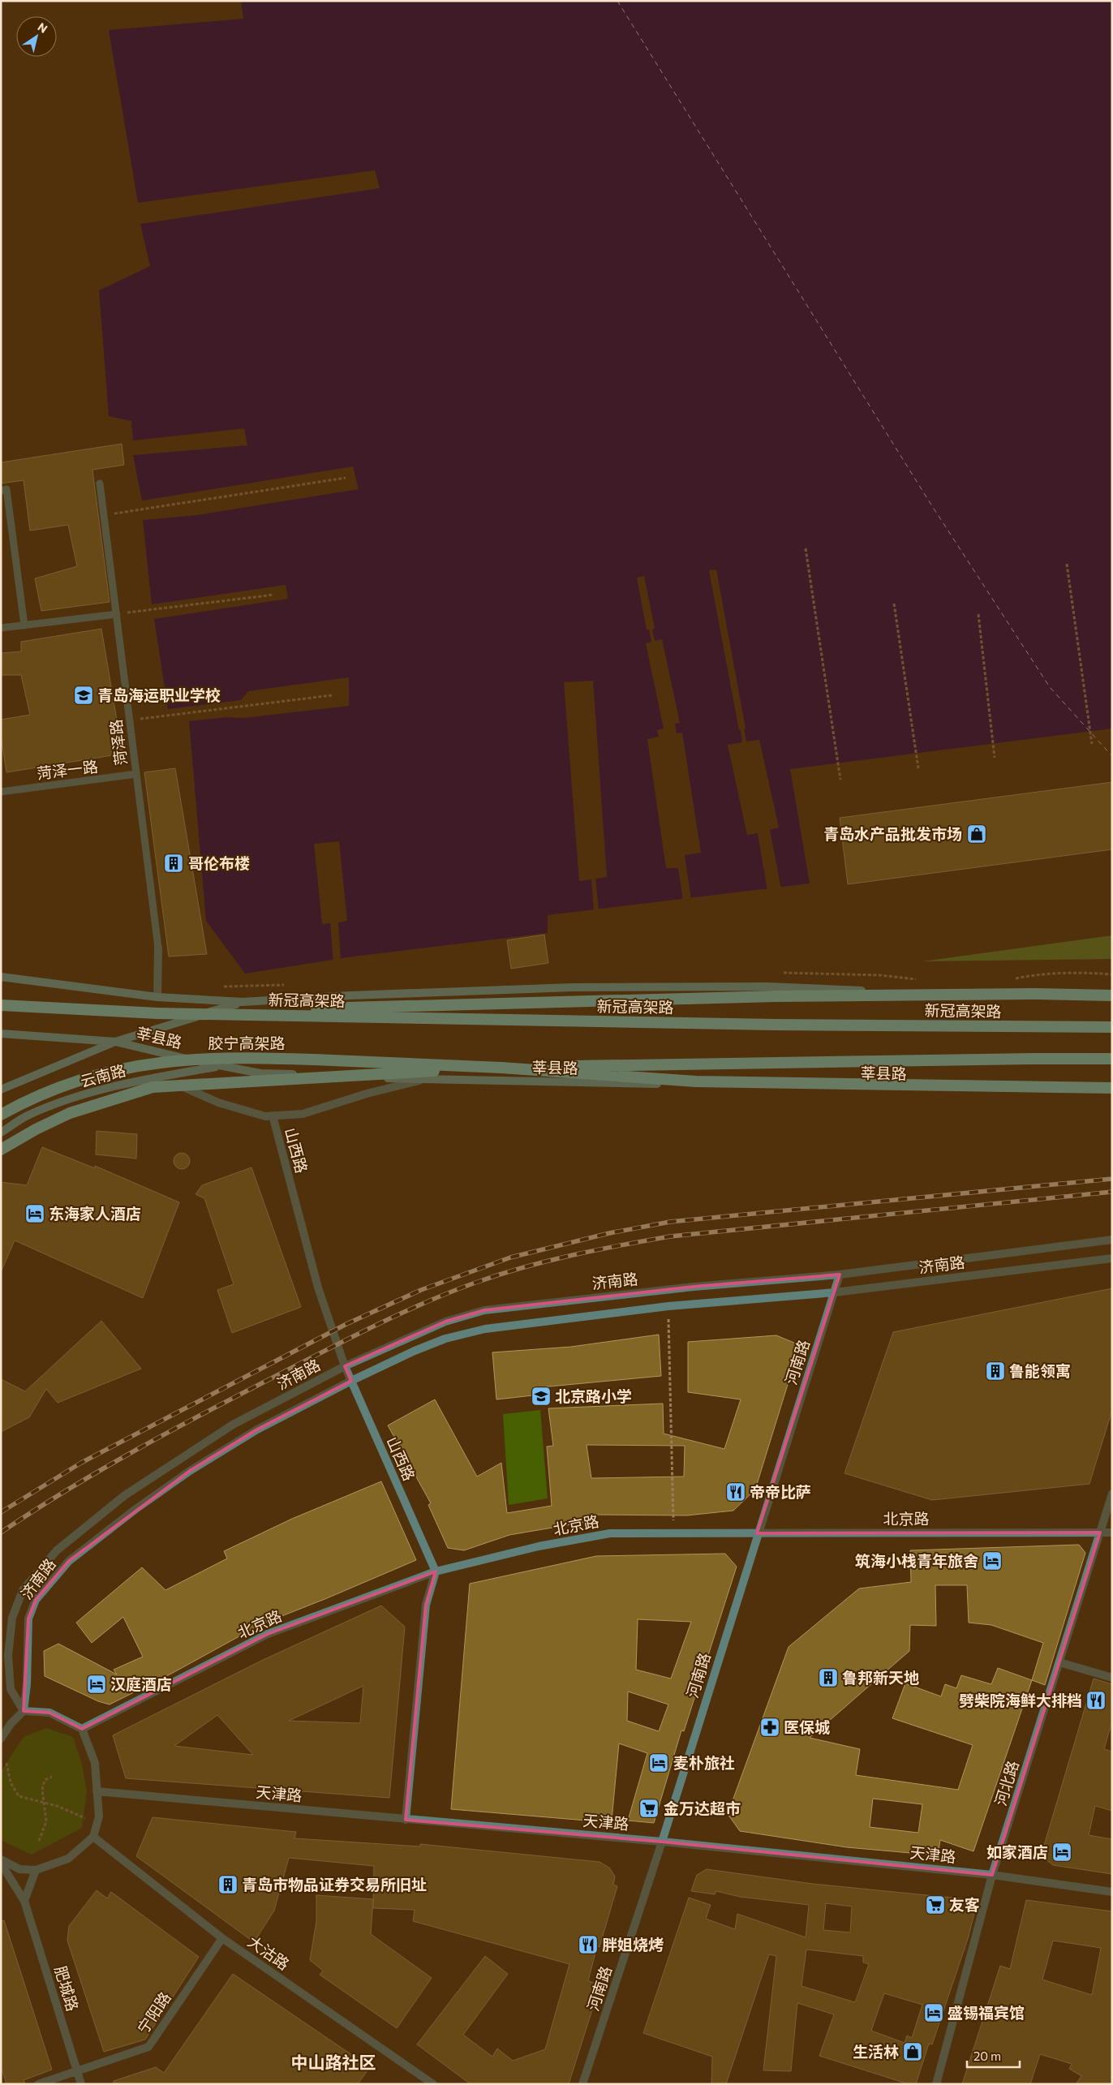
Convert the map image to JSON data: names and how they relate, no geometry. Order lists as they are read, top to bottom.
{
  "streets": {
    "highway": ["新冠高架路", "胶宁高架路"],
    "main road": ["莘县路", "云南路"],
    "street": [
      "菏泽路",
      "山西路",
      "济南路",
      "河南路",
      "北京路",
      "河北路",
      "天津路",
      "大沽路",
      "肥城路",
      "宁阳路"
    ],
    "lane": ["菏泽一路"]
  },
  "crossings": [
    ["菏泽路", "菏泽一路"],
    ["莘县路", "云南路"],
    ["山西路", "济南路"],
    ["山西路", "北京路"],
    ["济南路", "河南路"],
    ["河南路", "北京路"],
    ["河南路", "天津路"],
    ["北京路", "河北路"],
    ["河北路", "天津路"],
    ["大沽路", "宁阳路"],
    ["肥城路", "宁阳路"]
  ],
  "districts": ["中山路社区"],
  "places": {
    "school or university": ["青岛海运职业学校", "北京路小学"],
    "shop": ["青岛水产品批发市场", "生活林"],
    "building": [
      "哥伦布楼",
      "鲁能领寓",
      "鲁邦新天地",
      "青岛市物品证券交易所旧址"
    ],
    "hotel": [
      "东海家人酒店",
      "筑海小栈青年旅舍",
      "汉庭酒店",
      "麦朴旅社",
      "如家酒店",
      "盛锡福宾馆"
    ],
    "restaurant": ["帝帝比萨", "劈柴院海鲜大排档", "胖姐烧烤"],
    "pharmacy": ["医保城"],
    "supermarket": ["金万达超市", "友客"]
  },
  "scale_bar": "20 m",
  "north": "top right"
}
